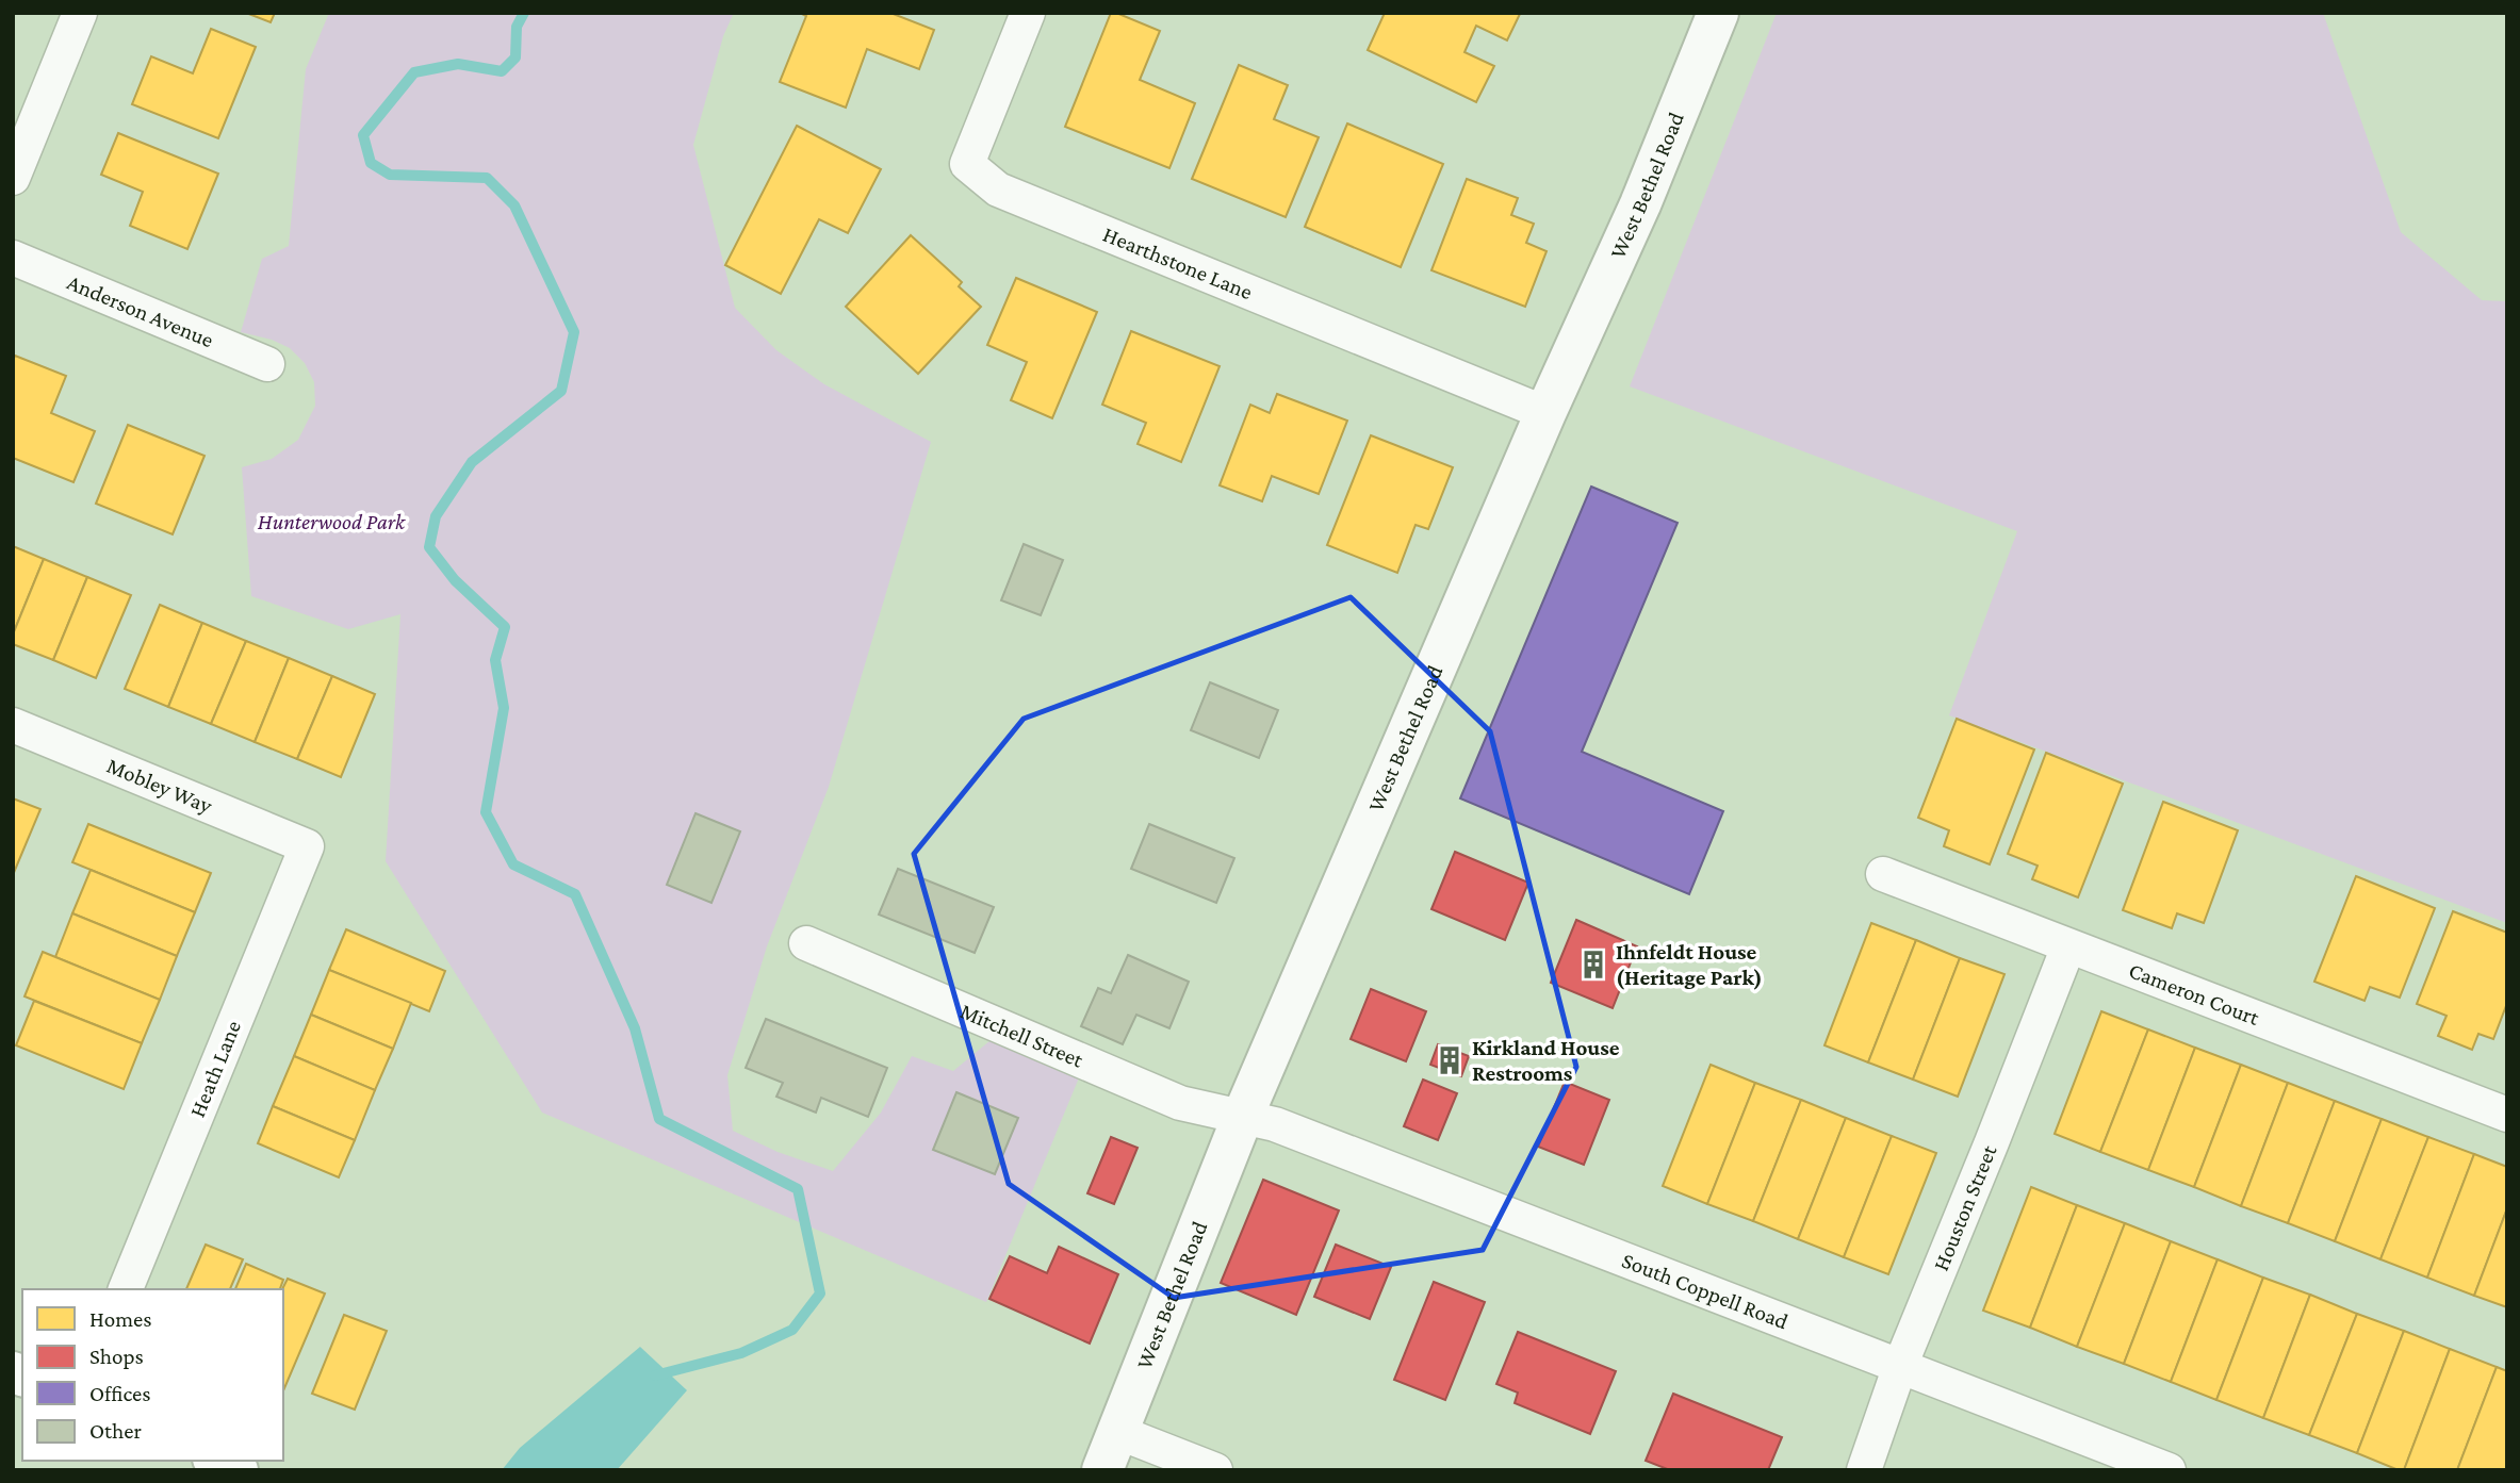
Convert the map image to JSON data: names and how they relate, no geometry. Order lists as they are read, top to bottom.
{
  "streets": {
    "main road": ["West Bethel Road"],
    "street": [
      "Hearthstone Lane",
      "Anderson Avenue",
      "Mobley Way",
      "Cameron Court",
      "Mitchell Street",
      "Heath Lane",
      "Houston Street",
      "South Coppell Road"
    ]
  },
  "crossings": [
    ["West Bethel Road", "Hearthstone Lane"],
    ["West Bethel Road", "Mitchell Street"],
    ["West Bethel Road", "South Coppell Road"],
    ["Mobley Way", "Heath Lane"],
    ["Cameron Court", "Houston Street"],
    ["Mitchell Street", "South Coppell Road"],
    ["Houston Street", "South Coppell Road"]
  ],
  "parks": ["Hunterwood Park"],
  "places": {
    "building": ["Ihnfeldt House (Heritage Park)", "Kirkland House Restrooms"]
  },
  "legend": [
    "Homes",
    "Shops",
    "Offices",
    "Other"
  ]
}
